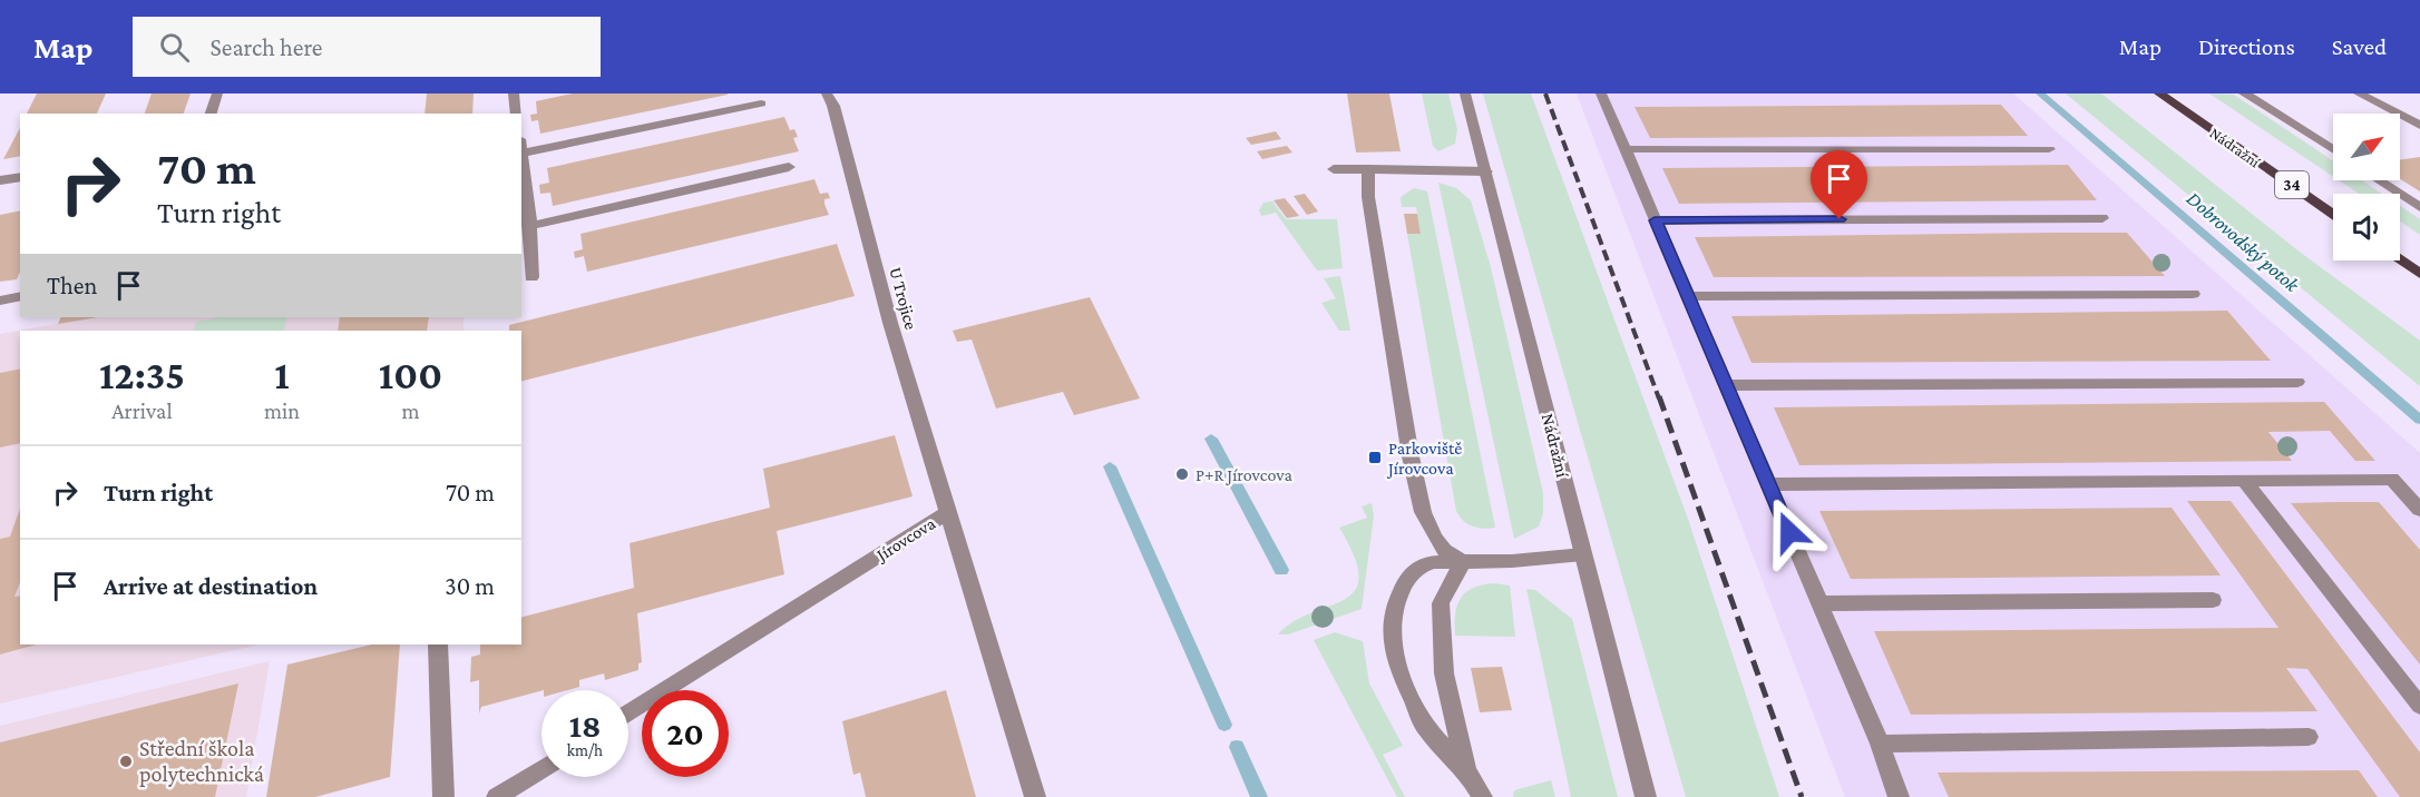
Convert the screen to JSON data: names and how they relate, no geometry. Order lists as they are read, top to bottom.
{
  "streets": {
    "main road": ["Nádražní", "34"],
    "street": ["U Trojice", "Jírovcova"]
  },
  "crossings": [
    ["U Trojice", "Jírovcova"]
  ],
  "water": ["Dobrovodský potok"],
  "places": {
    "transit": ["Parkoviště Jírovcova"],
    "other": ["P+R Jírovcova", "Střední škola polytechnická"]
  },
  "north": "top right",
  "page": {
    "header": "Map",
    "search": "Search here",
    "nav": ["Map", "Directions", "Saved"],
    "turn": ["70 m", "Turn right"],
    "then": "Then",
    "eta": [
      "12:35",
      "Arrival",
      "1",
      "min",
      "100",
      "m"
    ],
    "list": [
      {
        "name": "Turn right",
        "value": "70 m"
      },
      {
        "name": "Arrive at destination",
        "value": "30 m"
      }
    ],
    "speed": "18 km/h",
    "limit": "20"
  }
}
